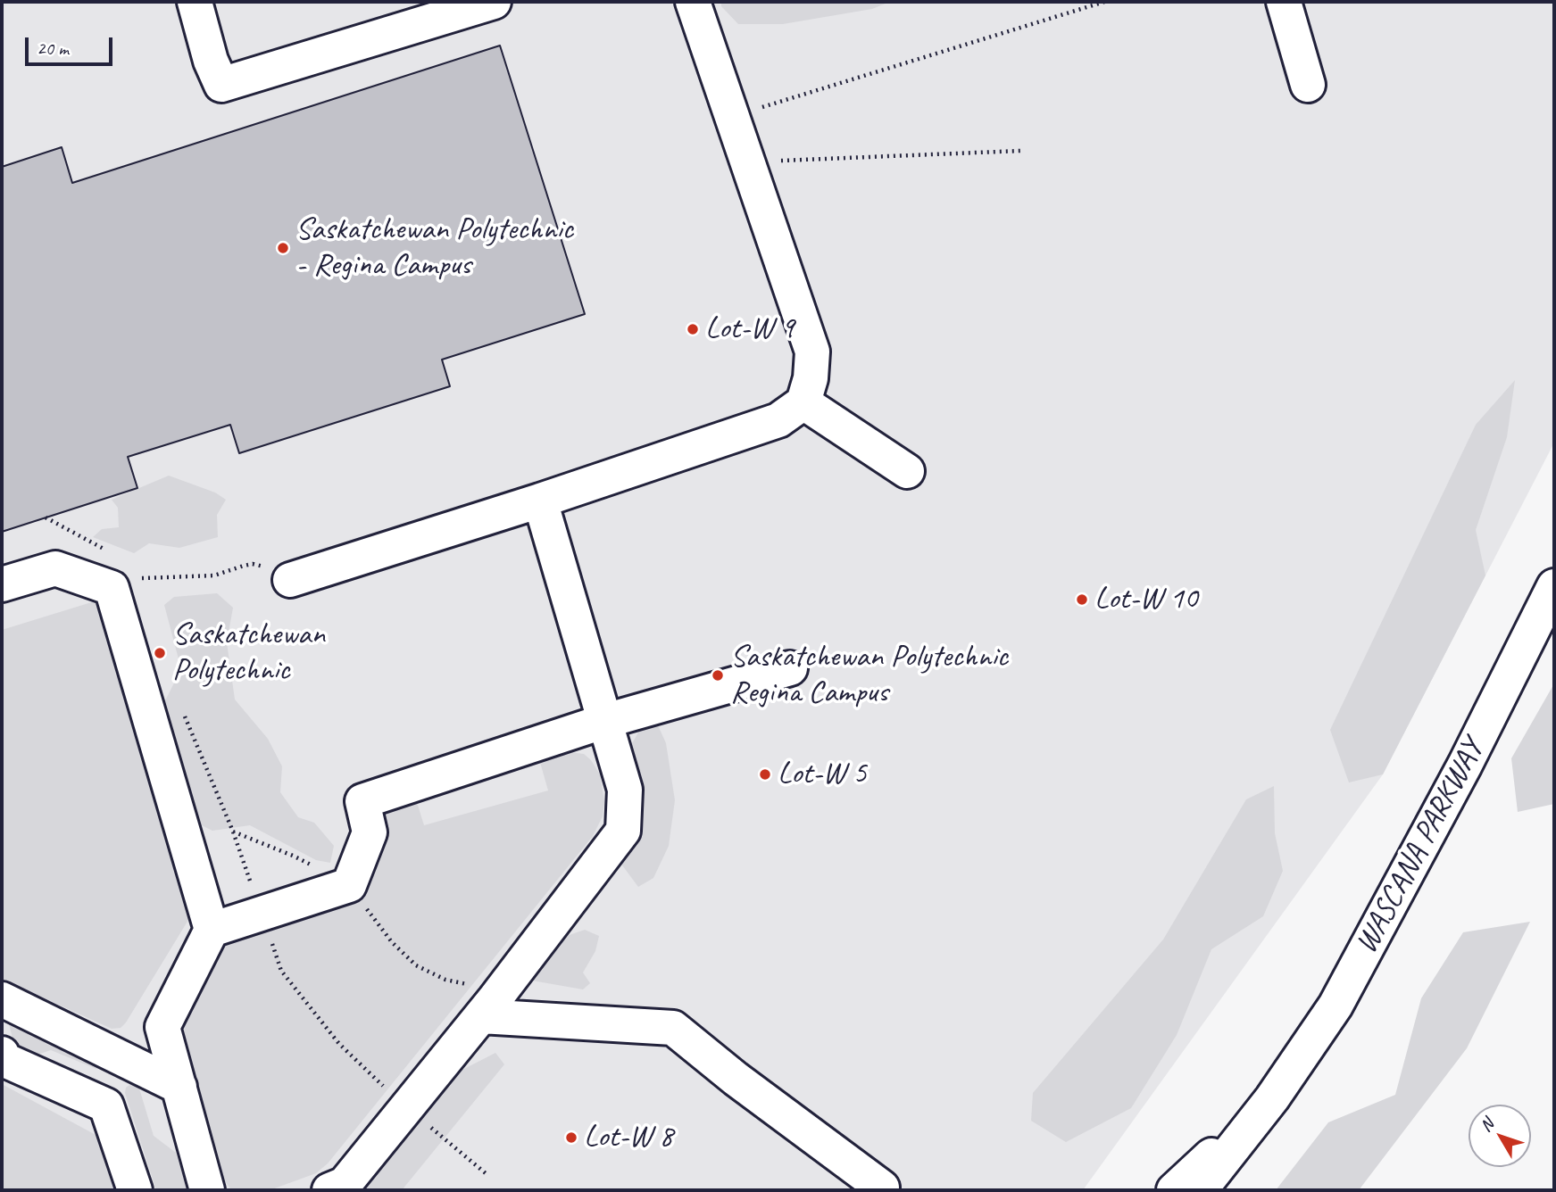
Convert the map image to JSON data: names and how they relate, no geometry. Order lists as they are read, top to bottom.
{
  "streets": {
    "street": ["WASCANA PARKWAY"]
  },
  "places": [
    "Saskatchewan Polytechnic - Regina Campus",
    "Lot-W 9",
    "Lot-W 10",
    "Saskatchewan Polytechnic",
    "Saskatchewan Polytechnic Regina Campus",
    "Lot-W 5",
    "Lot-W 8"
  ],
  "scale_bar": "20 m",
  "north": "top left"
}
